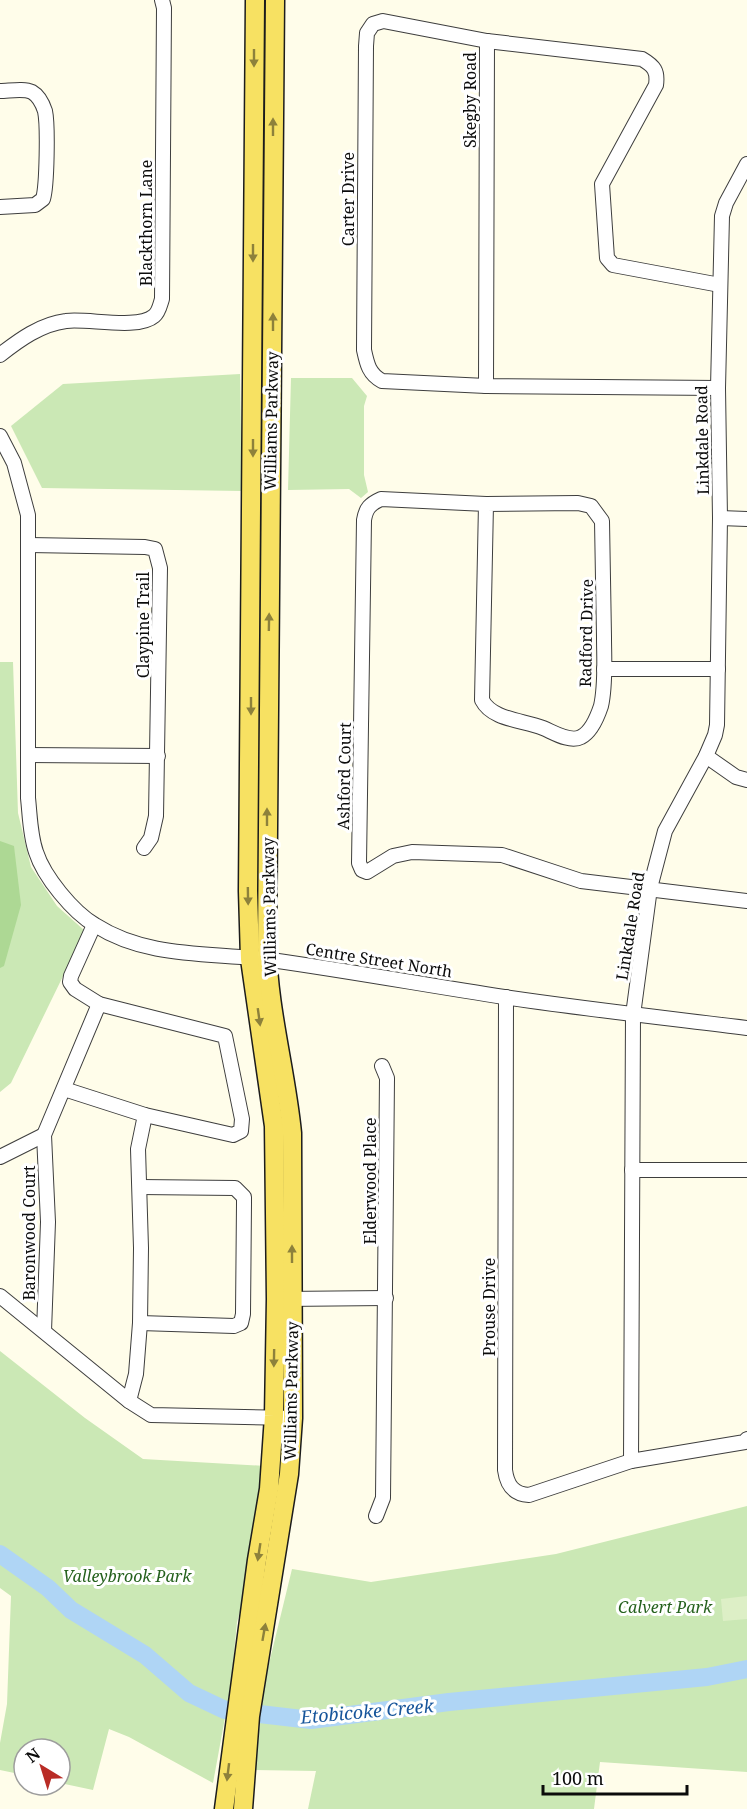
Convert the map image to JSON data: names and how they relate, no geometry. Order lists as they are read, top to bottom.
{
  "streets": {
    "main road": ["Williams Parkway"],
    "street": [
      "Skegby Road",
      "Carter Drive",
      "Blackthorn Lane",
      "Linkdale Road",
      "Claypine Trail",
      "Radford Drive",
      "Ashford Court",
      "Centre Street North",
      "Elderwood Place",
      "Baronwood Court",
      "Prouse Drive"
    ]
  },
  "crossings": [
    ["Skegby Road", "Carter Drive"],
    ["Skegby Road", "Linkdale Road"],
    ["Williams Parkway", "Centre Street North"],
    ["Williams Parkway", "Baronwood Court"],
    ["Linkdale Road", "Ashford Court"],
    ["Linkdale Road", "Centre Street North"],
    ["Linkdale Road", "Prouse Drive"],
    ["Claypine Trail", "Centre Street North"],
    ["Radford Drive", "Ashford Court"],
    ["Centre Street North", "Prouse Drive"]
  ],
  "water": ["Etobicoke Creek"],
  "parks": ["Valleybrook Park", "Calvert Park"],
  "scale_bar": "100 m",
  "north": "top left"
}
